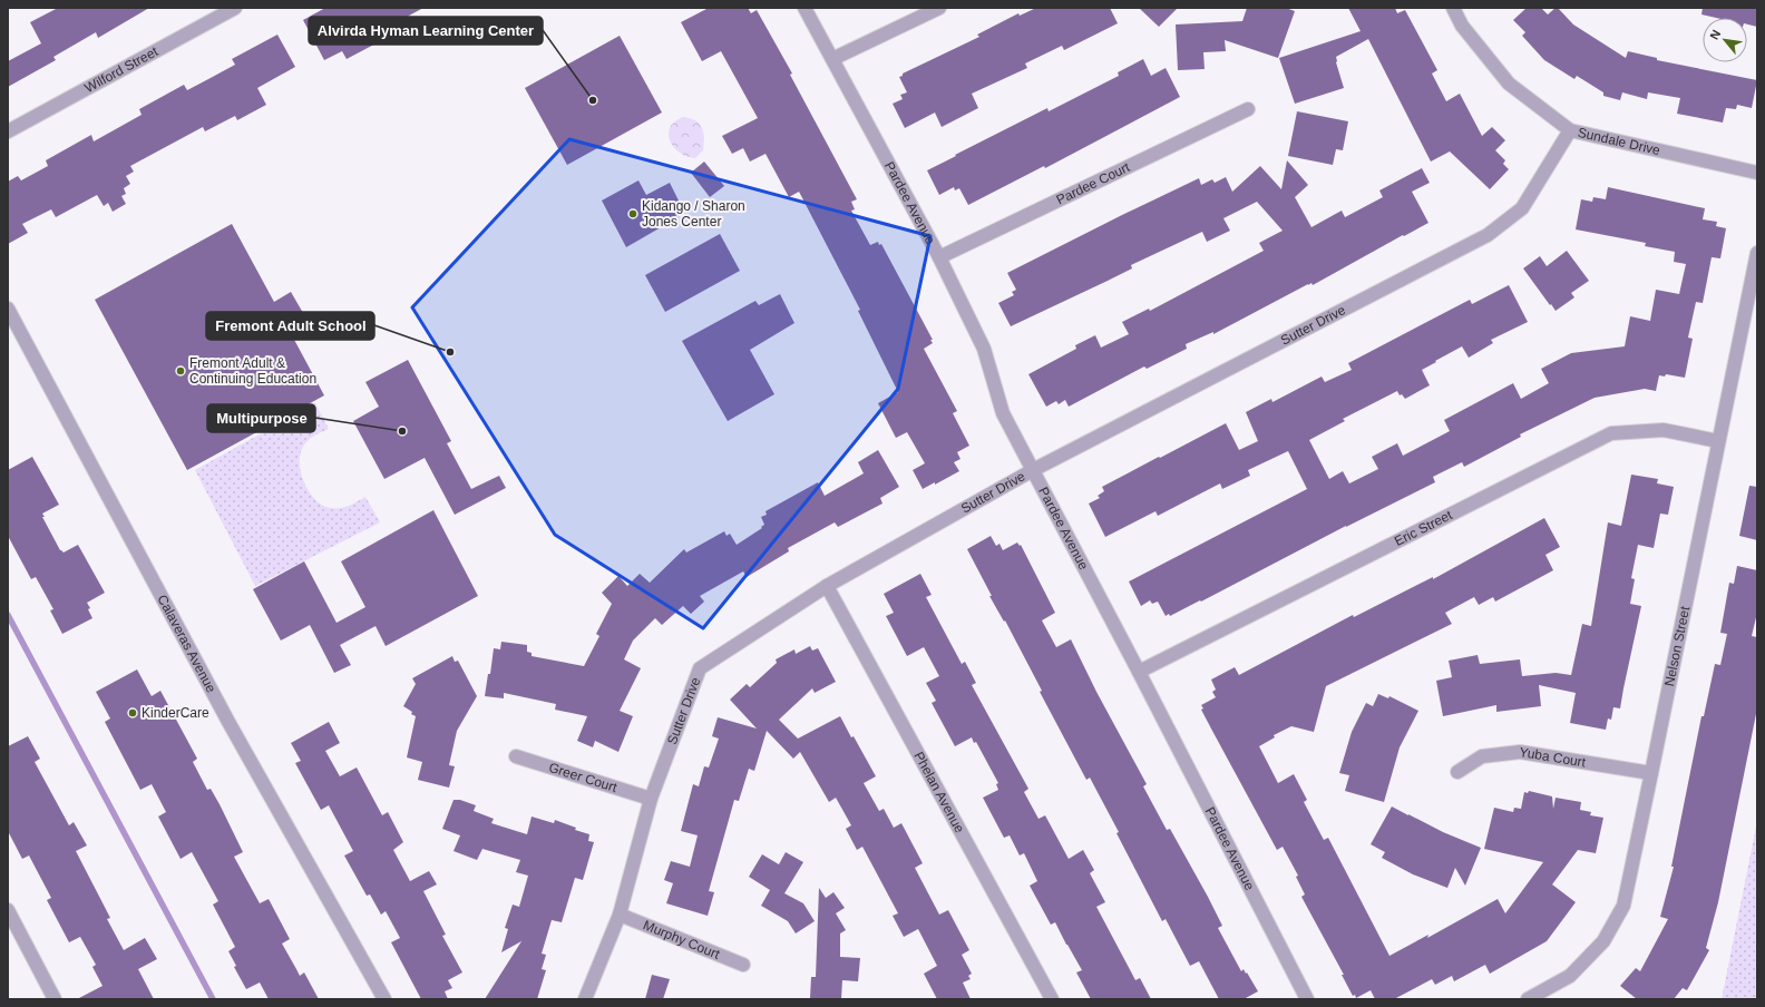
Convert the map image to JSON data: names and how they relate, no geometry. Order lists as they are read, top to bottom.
{
  "streets": {
    "street": [
      "Wilford Street",
      "Sundale Drive",
      "Pardee Court",
      "Pardee Avenue",
      "Sutter Drive",
      "Eric Street",
      "Calaveras Avenue",
      "Nelson Street",
      "Yuba Court",
      "Greer Court",
      "Phelan Avenue",
      "Murphy Court"
    ]
  },
  "crossings": [
    ["Sundale Drive", "Sutter Drive"],
    ["Pardee Court", "Pardee Avenue"],
    ["Pardee Avenue", "Sutter Drive"],
    ["Pardee Avenue", "Eric Street"],
    ["Sutter Drive", "Greer Court"],
    ["Sutter Drive", "Phelan Avenue"],
    ["Sutter Drive", "Murphy Court"],
    ["Eric Street", "Nelson Street"],
    ["Nelson Street", "Yuba Court"]
  ],
  "places": [
    "Alvirda Hyman Learning Center",
    "Kidango / Sharon Jones Center",
    "Fremont Adult School",
    "Fremont Adult & Continuing Education",
    "Multipurpose",
    "KinderCare"
  ],
  "north": "top left"
}
